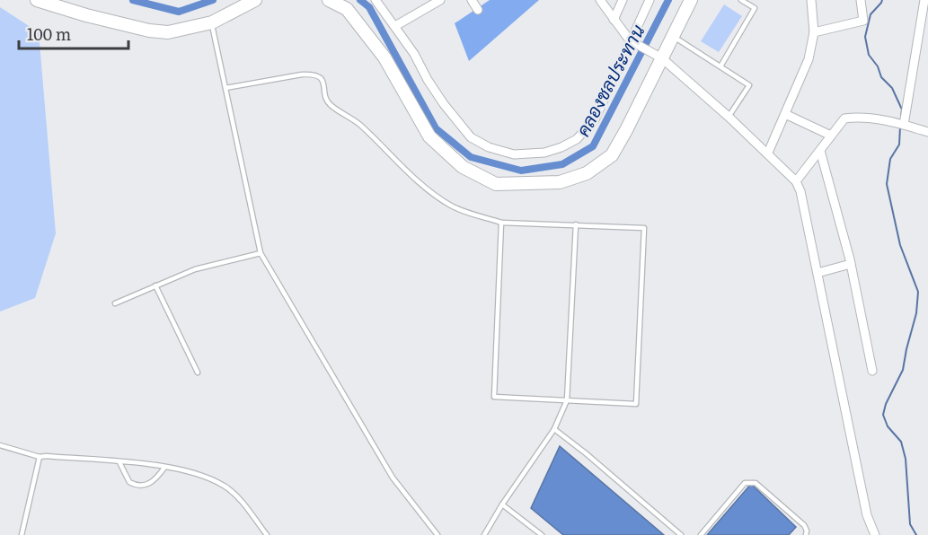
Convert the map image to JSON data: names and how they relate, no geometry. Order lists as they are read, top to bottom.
{
  "water": ["คลองชลประทาน"],
  "scale_bar": "100 m"
}
